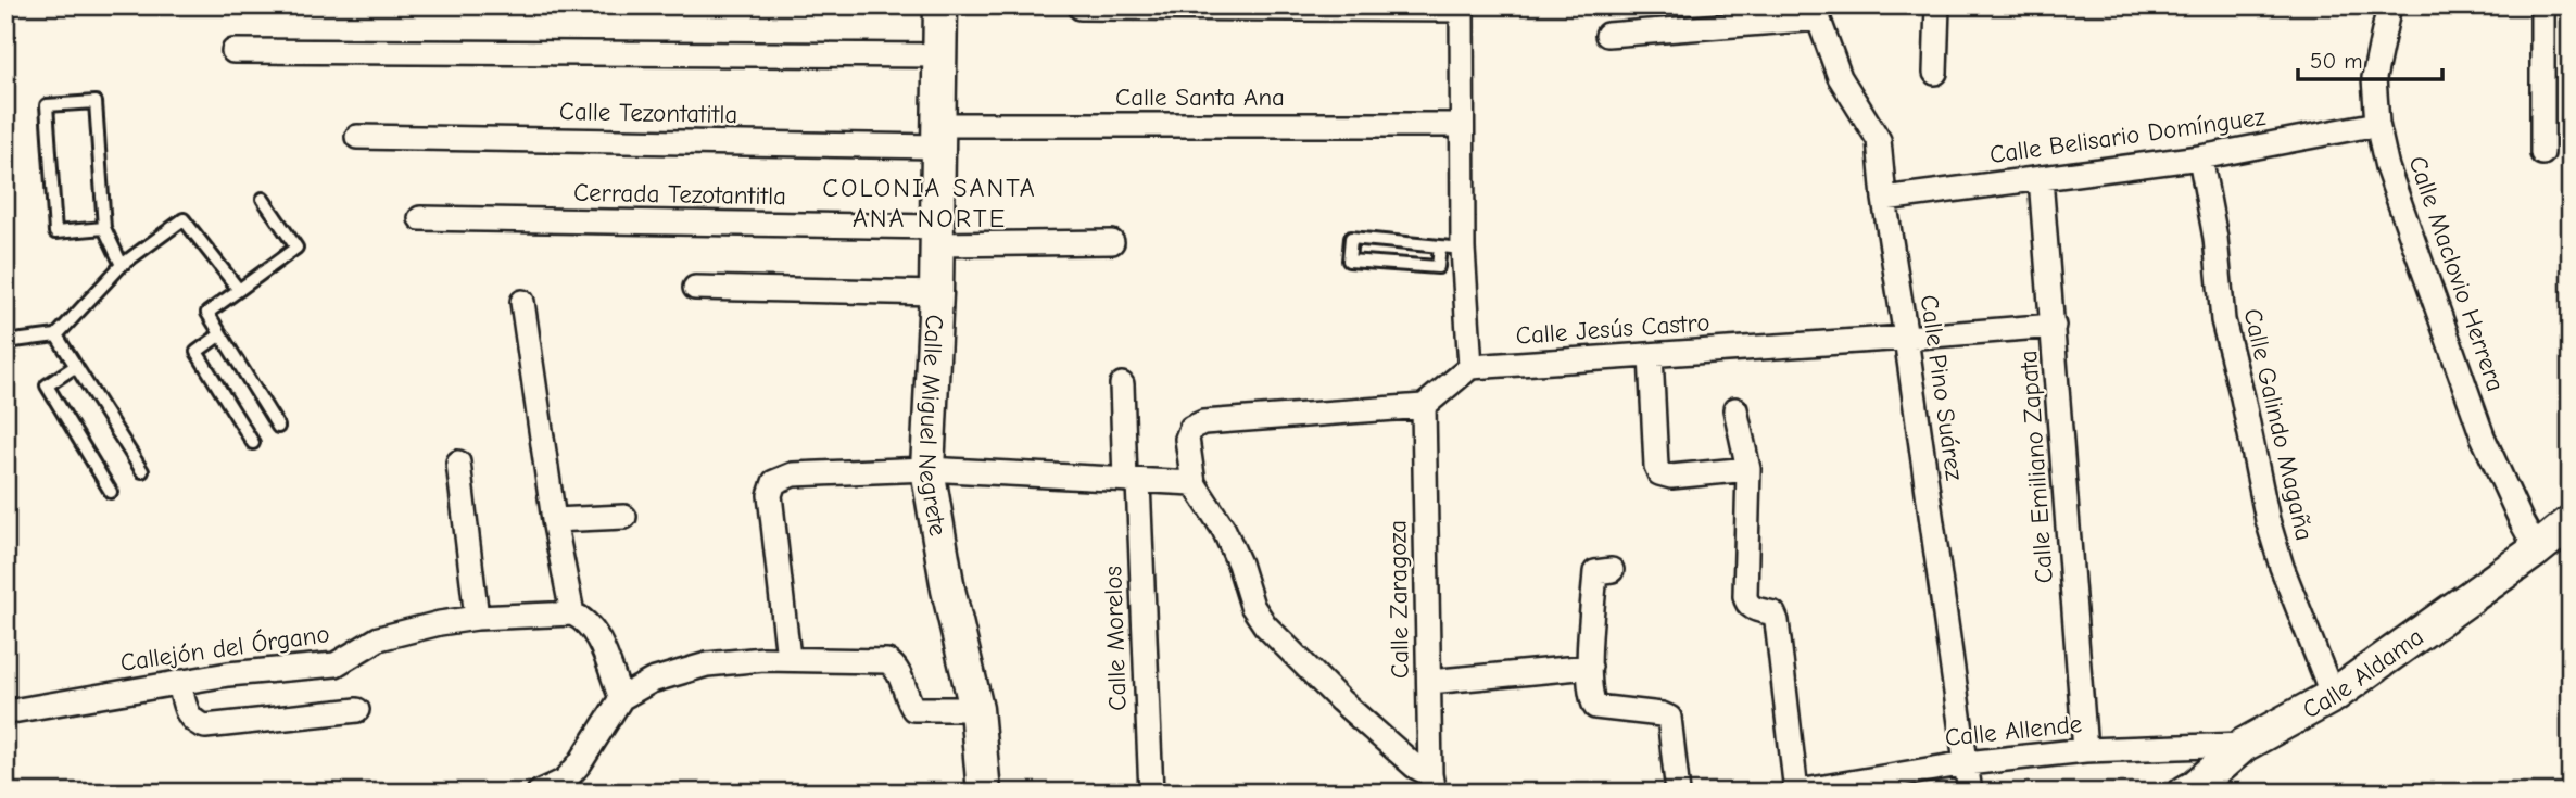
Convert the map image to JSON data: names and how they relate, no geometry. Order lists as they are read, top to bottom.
{
  "streets": {
    "street": [
      "Calle Santa Ana",
      "Calle Tezontatitla",
      "Calle Belisario Domínguez",
      "Cerrada Tezotantitla",
      "Calle Maclovio Herrera",
      "Calle Jesús Castro",
      "Calle Pino Suárez",
      "Calle Miguel Negrete",
      "Calle Galindo Magaña",
      "Calle Emiliano Zapata",
      "Calle Zaragoza",
      "Calle Morelos",
      "Callejón del Órgano",
      "Calle Aldama",
      "Calle Allende"
    ]
  },
  "crossings": [
    ["Calle Santa Ana", "Calle Tezontatitla"],
    ["Calle Santa Ana", "Calle Miguel Negrete"],
    ["Calle Tezontatitla", "Calle Miguel Negrete"],
    ["Calle Belisario Domínguez", "Calle Maclovio Herrera"],
    ["Calle Belisario Domínguez", "Calle Pino Suárez"],
    ["Calle Belisario Domínguez", "Calle Galindo Magaña"],
    ["Calle Belisario Domínguez", "Calle Emiliano Zapata"],
    ["Cerrada Tezotantitla", "Calle Miguel Negrete"],
    ["Calle Maclovio Herrera", "Calle Aldama"],
    ["Calle Jesús Castro", "Calle Pino Suárez"],
    ["Calle Jesús Castro", "Calle Emiliano Zapata"],
    ["Calle Pino Suárez", "Calle Allende"],
    ["Calle Galindo Magaña", "Calle Aldama"],
    ["Calle Emiliano Zapata", "Calle Allende"],
    ["Calle Aldama", "Calle Allende"]
  ],
  "districts": ["COLONIA SANTA ANA NORTE"],
  "scale_bar": "50 m"
}
